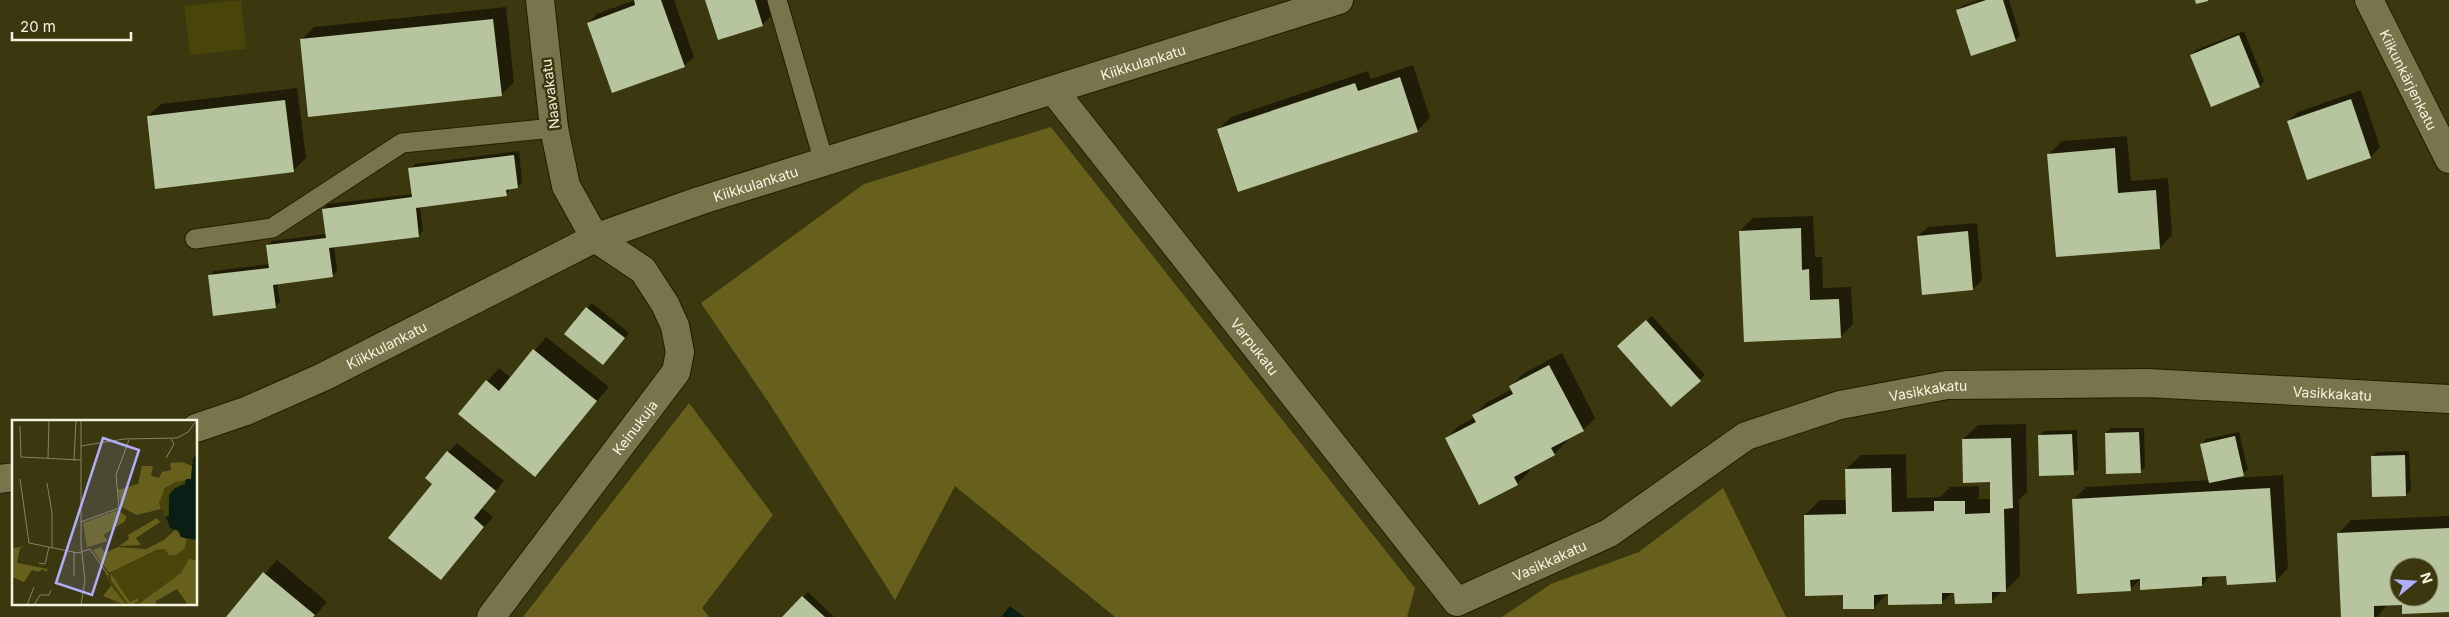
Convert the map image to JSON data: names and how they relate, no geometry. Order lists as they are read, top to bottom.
{
  "streets": {
    "street": [
      "Kiikkulankatu",
      "Kiikunkärjenkatu",
      "Naavakatu",
      "Varpukatu",
      "Vasikkakatu",
      "Keinukuja"
    ]
  },
  "crossings": [
    ["Kiikkulankatu", "Naavakatu"],
    ["Kiikkulankatu", "Varpukatu"],
    ["Kiikkulankatu", "Keinukuja"],
    ["Naavakatu", "Keinukuja"],
    ["Varpukatu", "Vasikkakatu"]
  ],
  "scale_bar": "20 m",
  "north": "right"
}
